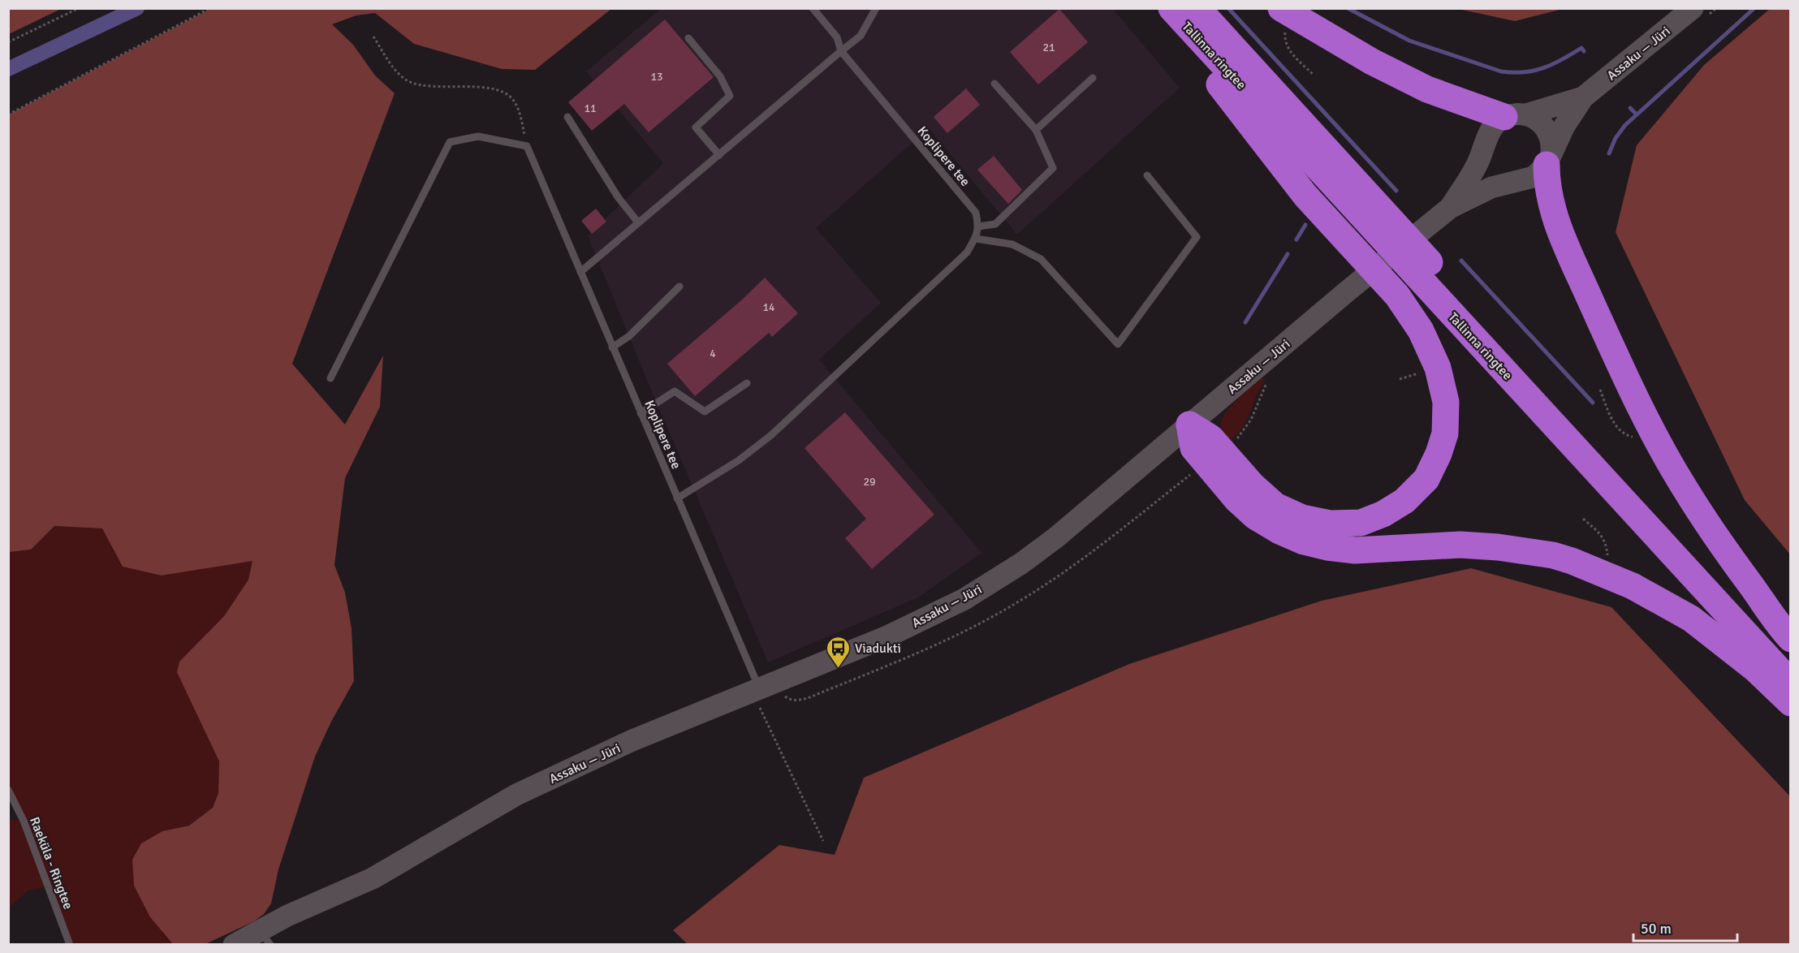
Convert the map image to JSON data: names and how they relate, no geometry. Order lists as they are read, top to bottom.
{
  "streets": {
    "highway": ["Tallinna ringtee"],
    "street": ["Assaku — Jüri"],
    "lane": ["Koplipere tee", "Raeküla - Ringtee"]
  },
  "crossings": [
    ["Assaku — Jüri", "Koplipere tee"]
  ],
  "places": {
    "bus stop": ["Viadukti"]
  },
  "house_numbers": [
    "21",
    "13",
    "11",
    "14",
    "4",
    "29"
  ],
  "scale_bar": "50 m"
}
